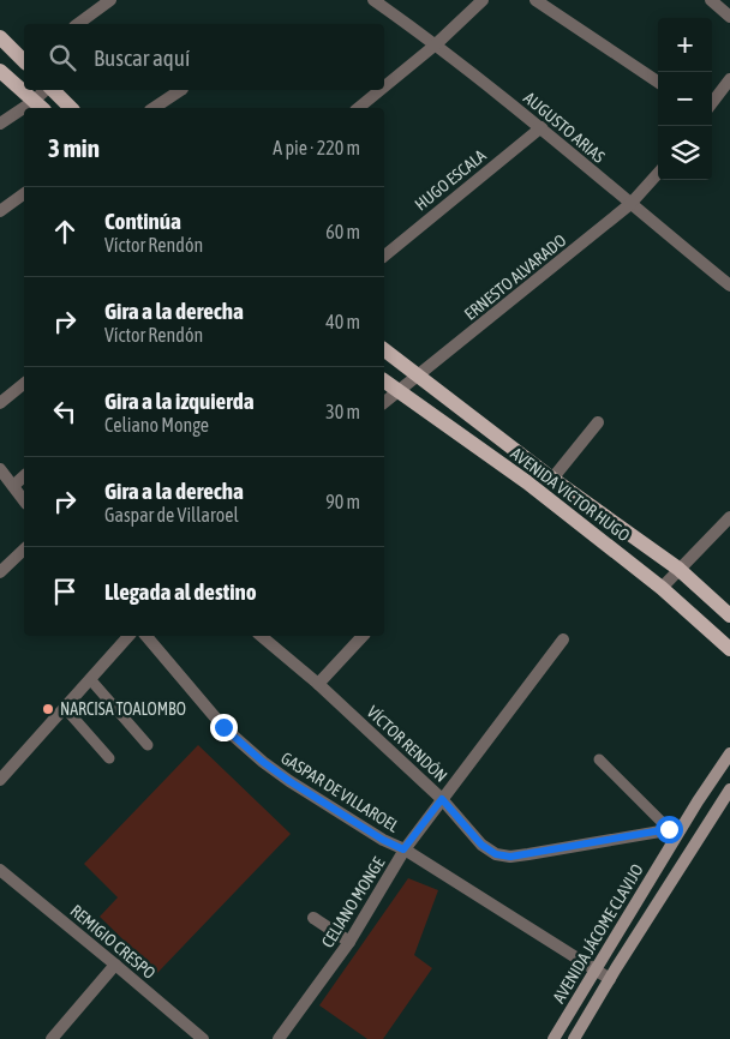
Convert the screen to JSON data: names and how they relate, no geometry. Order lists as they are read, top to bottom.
{
  "streets": {
    "main road": ["AVENIDA VICTOR HUGO"],
    "street": [
      "AUGUSTO ARIAS",
      "HUGO ESCALA",
      "ERNESTO ALVARADO",
      "VÍCTOR RENDÓN",
      "GASPAR DE VILLAROEL",
      "CELIANO MONGE",
      "AVENIDA JÁCOME CLAVIJO",
      "REMIGIO CRESPO"
    ]
  },
  "crossings": [
    ["AUGUSTO ARIAS", "HUGO ESCALA"],
    ["AUGUSTO ARIAS", "ERNESTO ALVARADO"],
    ["ERNESTO ALVARADO", "AVENIDA VICTOR HUGO"],
    ["VÍCTOR RENDÓN", "CELIANO MONGE"],
    ["VÍCTOR RENDÓN", "AVENIDA JÁCOME CLAVIJO"],
    ["GASPAR DE VILLAROEL", "CELIANO MONGE"],
    ["GASPAR DE VILLAROEL", "AVENIDA JÁCOME CLAVIJO"]
  ],
  "places": ["NARCISA TOALOMBO"],
  "page": {
    "map_buttons": ["+", "−"],
    "search": "Buscar aquí",
    "heading": ["3 min", "A pie · 220 m"],
    "list": [
      ["Continúa", "Víctor Rendón", "60 m"],
      ["Gira a la derecha", "Víctor Rendón", "40 m"],
      ["Gira a la izquierda", "Celiano Monge", "30 m"],
      ["Gira a la derecha", "Gaspar de Villaroel", "90 m"],
      "Llegada al destino"
    ]
  }
}
